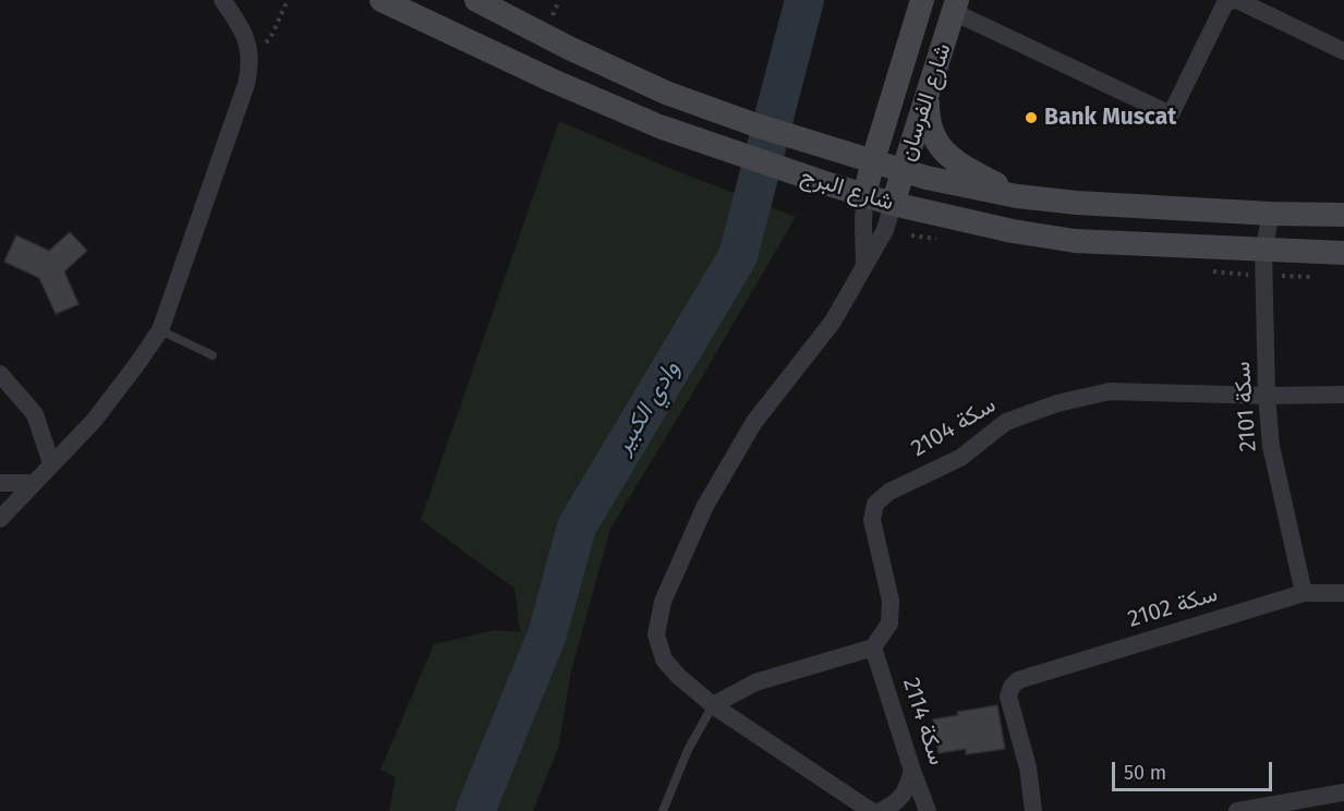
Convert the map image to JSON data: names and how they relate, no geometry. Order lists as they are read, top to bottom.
{
  "streets": {
    "main road": ["شارع الفرسان", "شارع البرج"],
    "street": [
      "سكة 2101",
      "سكة 2104",
      "سكة 2102",
      "سكة 2114"
    ]
  },
  "crossings": [
    ["شارع الفرسان", "شارع البرج"],
    ["شارع البرج", "سكة 2101"],
    ["سكة 2101", "سكة 2104"],
    ["سكة 2101", "سكة 2102"],
    ["سكة 2104", "سكة 2114"]
  ],
  "water": ["وادي الكبير"],
  "places": ["Bank Muscat"],
  "scale_bar": "50 m"
}
